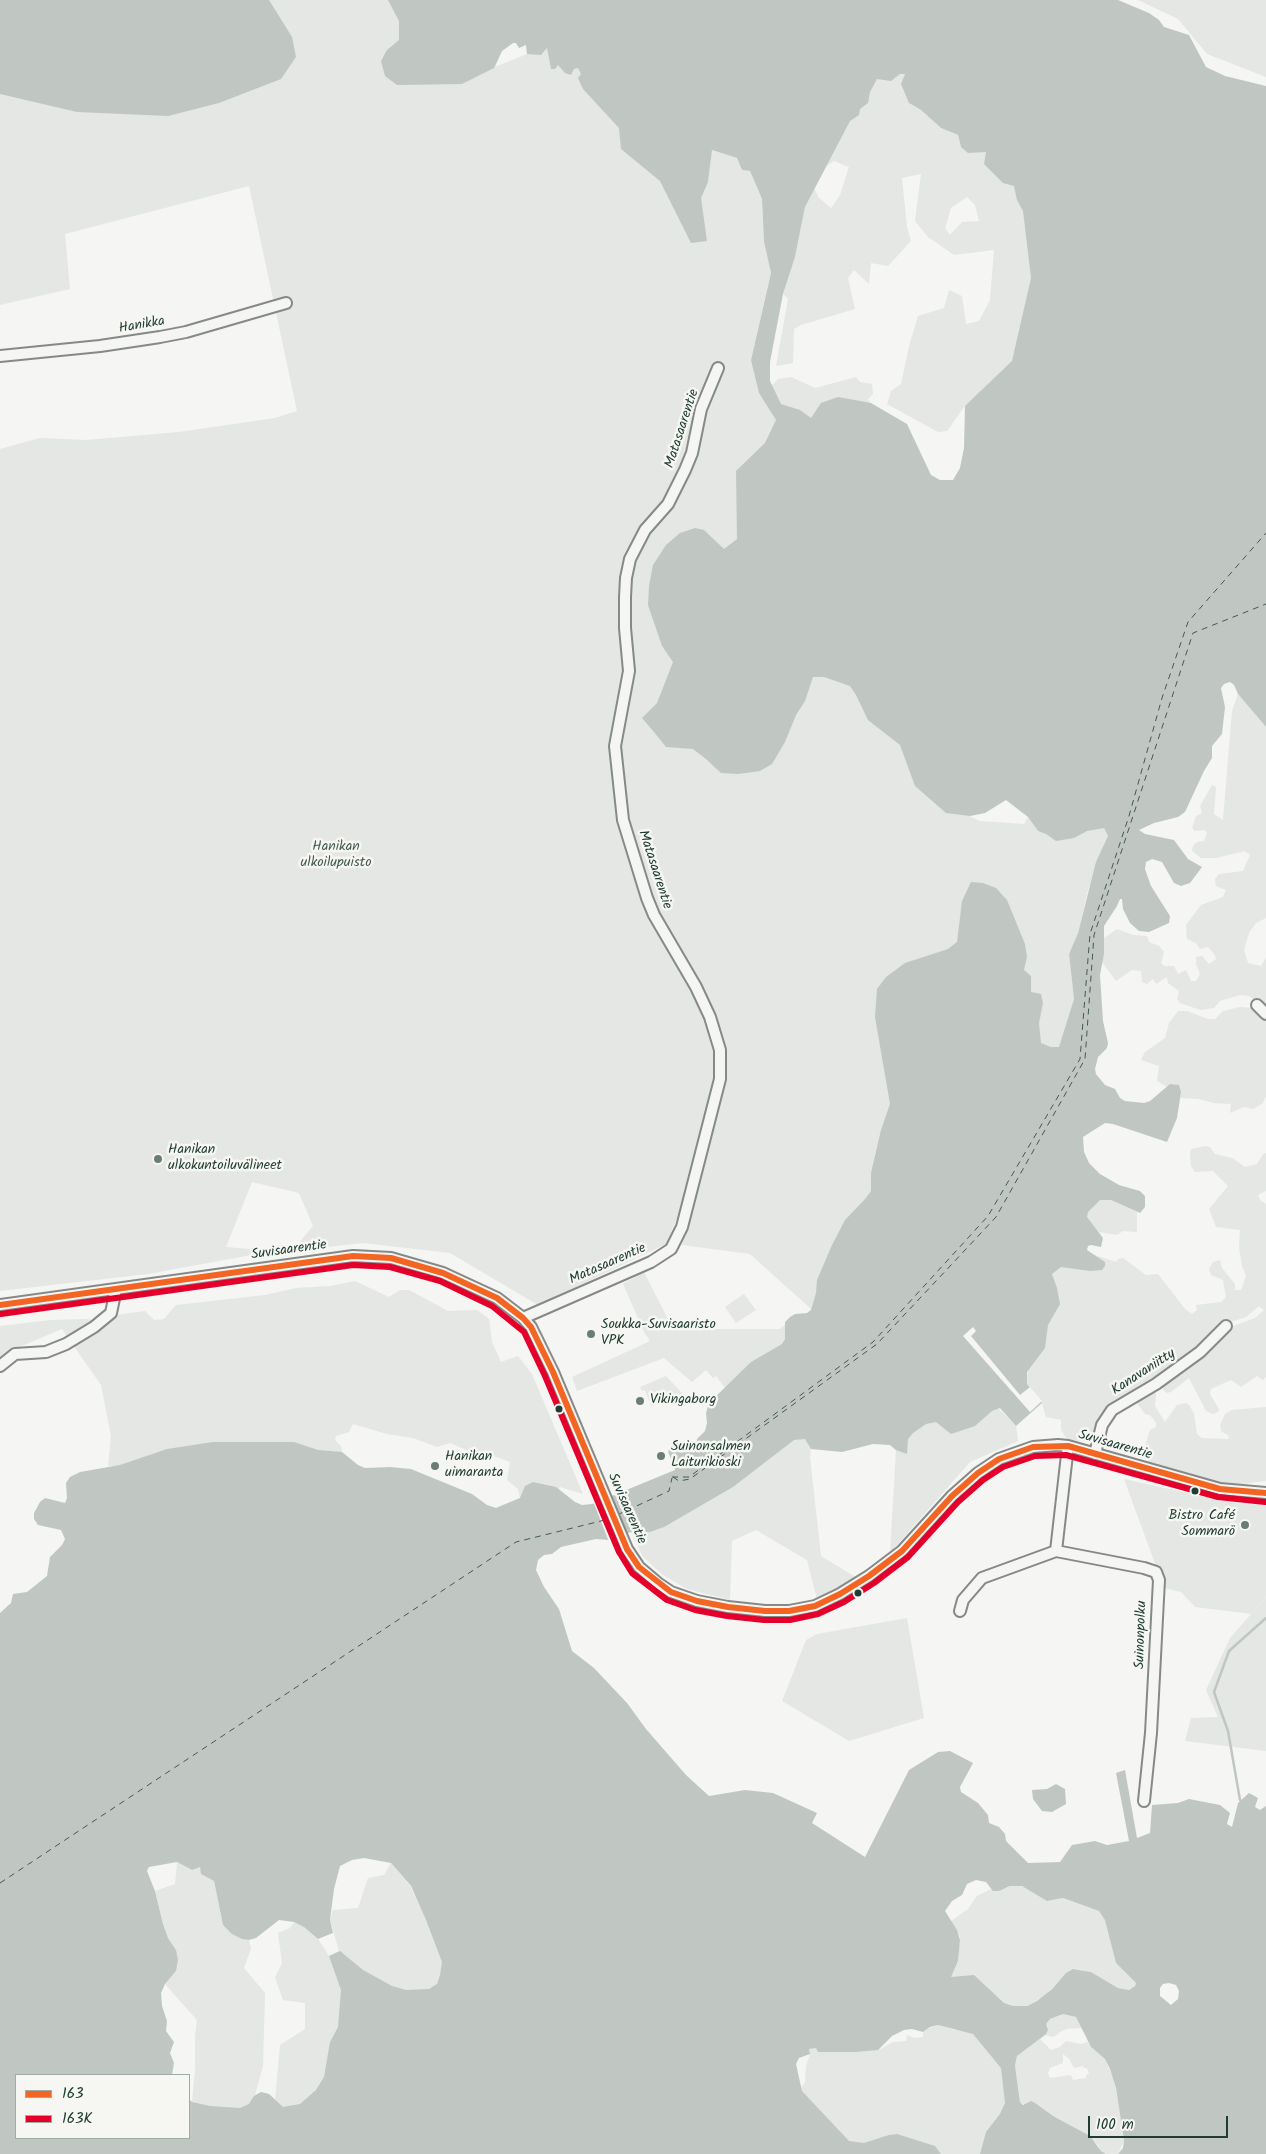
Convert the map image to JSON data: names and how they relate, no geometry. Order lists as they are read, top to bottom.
{
  "streets": {
    "street": [
      "Hanikka",
      "Matasaarentie",
      "Suvisaarentie",
      "Kanavaniitty",
      "Suinonpolku"
    ]
  },
  "crossings": [
    ["Matasaarentie", "Suvisaarentie"],
    ["Suvisaarentie", "Kanavaniitty"]
  ],
  "parks": ["Hanikan ulkoilupuisto"],
  "places": [
    "Hanikan ulkokuntoiluvälineet",
    "Soukka-Suvisaaristo VPK",
    "Vikingaborg",
    "Suinonsalmen Laiturikioski",
    "Hanikan uimaranta",
    "Bistro Café Sommarö"
  ],
  "lines": ["transit line 163", "transit line 163K"],
  "legend": ["163", "163K"],
  "scale_bar": "100 m"
}
